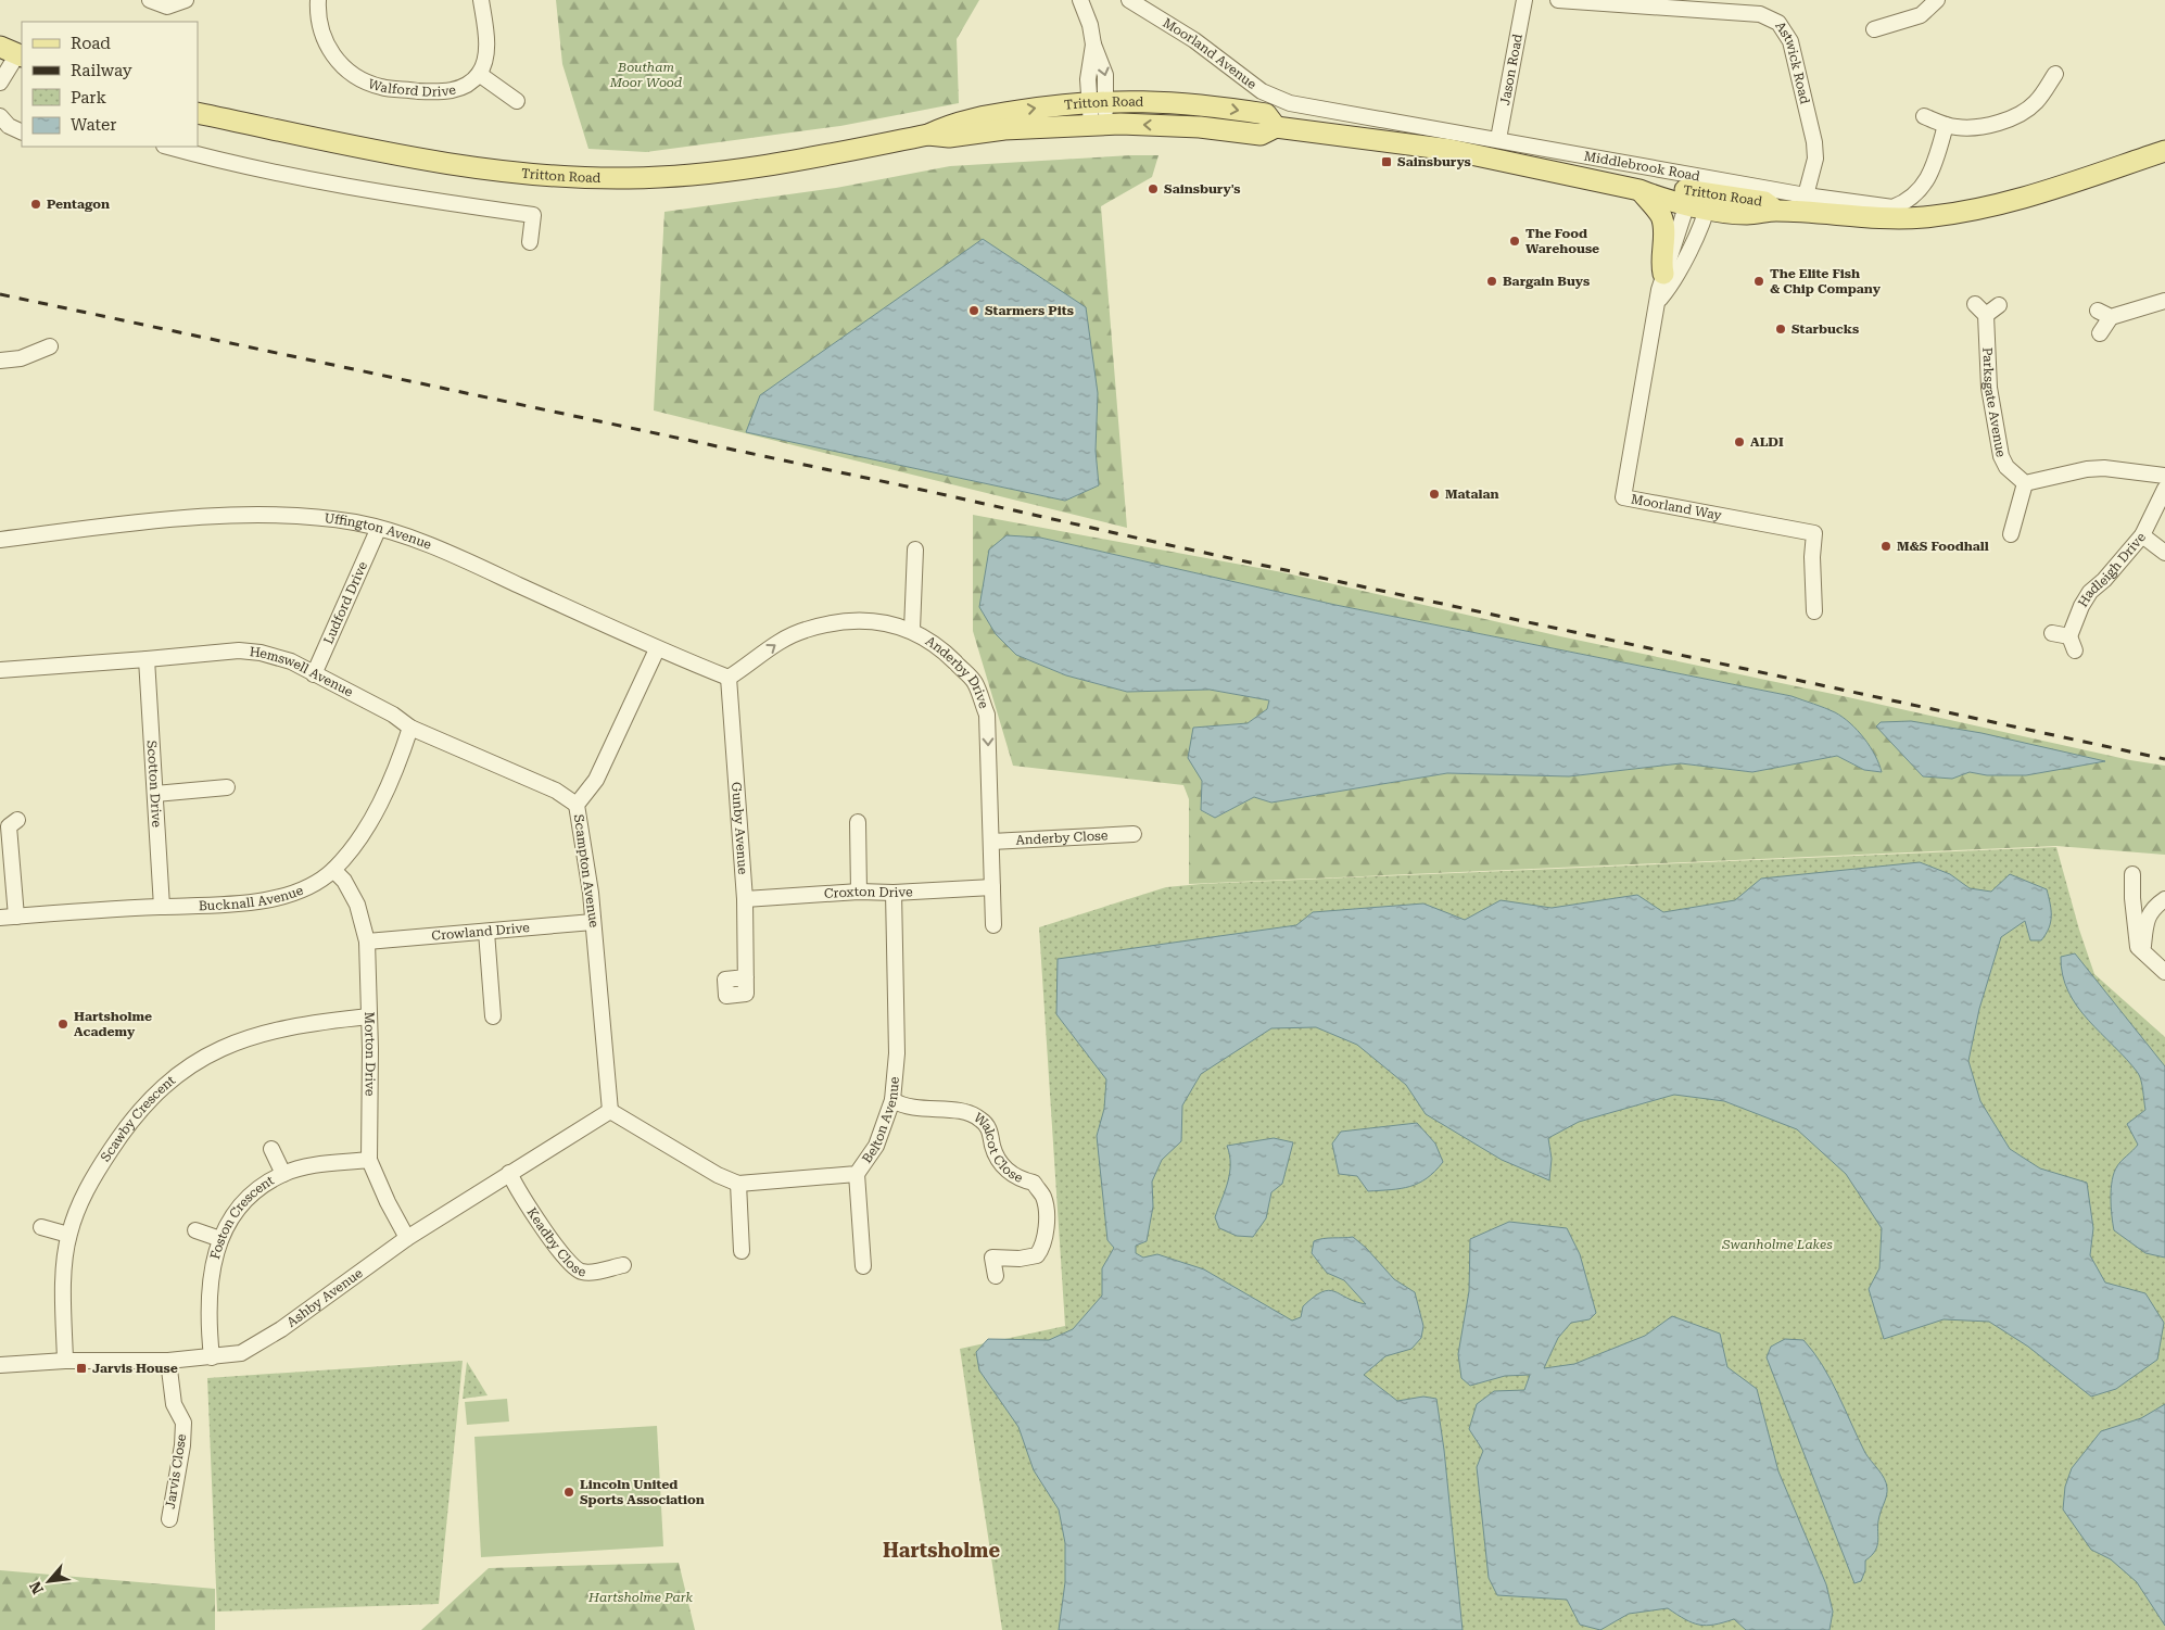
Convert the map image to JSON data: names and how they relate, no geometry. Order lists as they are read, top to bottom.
{
  "streets": {
    "main road": ["Tritton Road"],
    "street": [
      "Moorland Avenue",
      "Astwick Road",
      "Jason Road",
      "Walford Drive",
      "Middlebrook Road",
      "Parksgate Avenue",
      "Moorland Way",
      "Uffington Avenue",
      "Hadleigh Drive",
      "Ludford Drive",
      "Hemswell Avenue",
      "Anderby Drive",
      "Scotton Drive",
      "Gunby Avenue",
      "Anderby Close",
      "Scampton Avenue",
      "Croxton Drive",
      "Bucknall Avenue",
      "Crowland Drive",
      "Morton Drive",
      "Belton Avenue",
      "Scawby Crescent",
      "Walcot Close",
      "Foston Crescent",
      "Keadby Close",
      "Ashby Avenue",
      "Jarvis Close"
    ]
  },
  "crossings": [
    ["Moorland Avenue", "Middlebrook Road"],
    ["Astwick Road", "Middlebrook Road"],
    ["Jason Road", "Middlebrook Road"],
    ["Tritton Road", "Moorland Way"],
    ["Uffington Avenue", "Ludford Drive"],
    ["Uffington Avenue", "Anderby Drive"],
    ["Uffington Avenue", "Gunby Avenue"],
    ["Uffington Avenue", "Scampton Avenue"],
    ["Ludford Drive", "Hemswell Avenue"],
    ["Hemswell Avenue", "Scotton Drive"],
    ["Hemswell Avenue", "Scampton Avenue"],
    ["Hemswell Avenue", "Bucknall Avenue"],
    ["Anderby Drive", "Gunby Avenue"],
    ["Anderby Drive", "Anderby Close"],
    ["Anderby Drive", "Croxton Drive"],
    ["Scotton Drive", "Bucknall Avenue"],
    ["Gunby Avenue", "Croxton Drive"],
    ["Scampton Avenue", "Crowland Drive"],
    ["Scampton Avenue", "Belton Avenue"],
    ["Scampton Avenue", "Ashby Avenue"],
    ["Croxton Drive", "Belton Avenue"],
    ["Bucknall Avenue", "Morton Drive"],
    ["Crowland Drive", "Morton Drive"],
    ["Morton Drive", "Scawby Crescent"],
    ["Morton Drive", "Foston Crescent"],
    ["Morton Drive", "Ashby Avenue"],
    ["Belton Avenue", "Walcot Close"],
    ["Belton Avenue", "Ashby Avenue"],
    ["Scawby Crescent", "Ashby Avenue"],
    ["Foston Crescent", "Ashby Avenue"],
    ["Keadby Close", "Ashby Avenue"],
    ["Ashby Avenue", "Jarvis Close"]
  ],
  "districts": ["Hartsholme"],
  "parks": ["Boutham Moor Wood", "Swanholme Lakes", "Hartsholme Park"],
  "places": {
    "transit": ["Sainsburys", "Jarvis House"],
    "other": [
      "Sainsbury's",
      "Pentagon",
      "The Food Warehouse",
      "Bargain Buys",
      "The Elite Fish & Chip Company",
      "Starmers Pits",
      "Starbucks",
      "ALDI",
      "Matalan",
      "M&S Foodhall",
      "Hartsholme Academy",
      "Lincoln United Sports Association"
    ]
  },
  "legend": [
    "Road",
    "Railway",
    "Park",
    "Water"
  ],
  "north": "bottom left"
}
